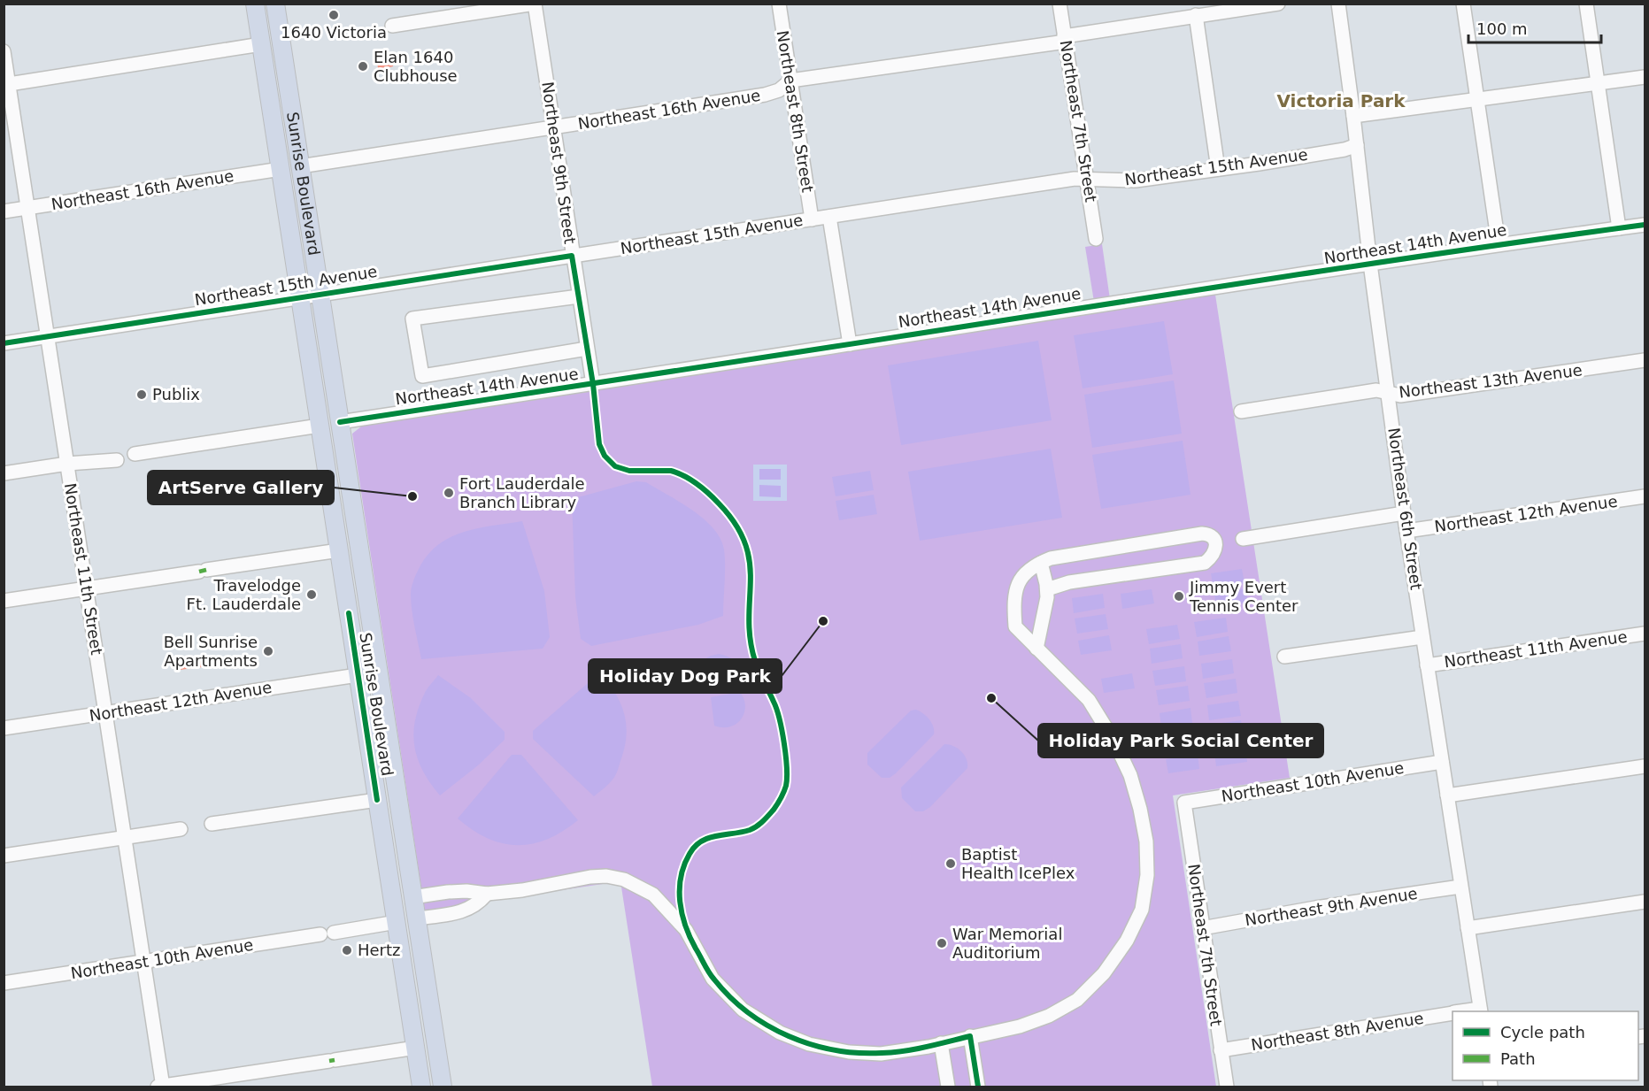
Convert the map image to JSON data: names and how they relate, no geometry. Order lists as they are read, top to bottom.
{
  "streets": {
    "main road": ["Sunrise Boulevard"],
    "street": [
      "Northeast 16th Avenue",
      "Northeast 8th Street",
      "Northeast 7th Street",
      "Northeast 9th Street",
      "Northeast 15th Avenue",
      "Northeast 14th Avenue",
      "Northeast 13th Avenue",
      "Northeast 6th Street",
      "Northeast 12th Avenue",
      "Northeast 11th Street",
      "Northeast 11th Avenue",
      "Northeast 10th Avenue",
      "Northeast 9th Avenue",
      "Northeast 8th Avenue"
    ]
  },
  "crossings": [
    ["Northeast 16th Avenue", "Northeast 8th Street"],
    ["Northeast 16th Avenue", "Northeast 7th Street"],
    ["Northeast 16th Avenue", "Northeast 9th Street"],
    ["Northeast 16th Avenue", "Sunrise Boulevard"],
    ["Northeast 16th Avenue", "Northeast 11th Street"],
    ["Northeast 8th Street", "Northeast 15th Avenue"],
    ["Northeast 7th Street", "Northeast 15th Avenue"],
    ["Northeast 7th Street", "Northeast 10th Avenue"],
    ["Northeast 7th Street", "Northeast 9th Avenue"],
    ["Northeast 7th Street", "Northeast 8th Avenue"],
    ["Northeast 9th Street", "Northeast 15th Avenue"],
    ["Northeast 9th Street", "Northeast 14th Avenue"],
    ["Northeast 15th Avenue", "Sunrise Boulevard"],
    ["Northeast 15th Avenue", "Northeast 6th Street"],
    ["Northeast 15th Avenue", "Northeast 11th Street"],
    ["Sunrise Boulevard", "Northeast 14th Avenue"],
    ["Sunrise Boulevard", "Northeast 12th Avenue"],
    ["Sunrise Boulevard", "Northeast 10th Avenue"],
    ["Northeast 14th Avenue", "Northeast 6th Street"],
    ["Northeast 13th Avenue", "Northeast 6th Street"],
    ["Northeast 6th Street", "Northeast 12th Avenue"],
    ["Northeast 6th Street", "Northeast 11th Avenue"],
    ["Northeast 6th Street", "Northeast 10th Avenue"],
    ["Northeast 6th Street", "Northeast 9th Avenue"],
    ["Northeast 12th Avenue", "Northeast 11th Street"],
    ["Northeast 11th Street", "Northeast 10th Avenue"]
  ],
  "districts": ["Victoria Park"],
  "places": [
    "1640 Victoria",
    "Elan 1640 Clubhouse",
    "Publix",
    "Fort Lauderdale Branch Library",
    "ArtServe Gallery",
    "Travelodge Ft. Lauderdale",
    "Jimmy Evert Tennis Center",
    "Holiday Dog Park",
    "Bell Sunrise Apartments",
    "Holiday Park Social Center",
    "Baptist Health IcePlex",
    "War Memorial Auditorium",
    "Hertz"
  ],
  "legend": ["Cycle path", "Path"],
  "scale_bar": "100 m"
}
